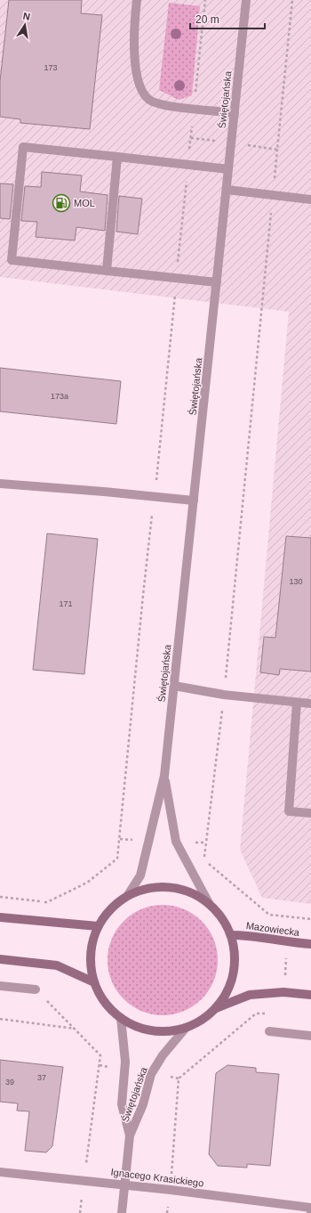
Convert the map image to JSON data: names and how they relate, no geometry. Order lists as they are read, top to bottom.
{
  "streets": {
    "main road": ["Mazowiecka"],
    "street": ["Świętojańska", "Ignacego Krasickiego"]
  },
  "crossings": [
    ["Świętojańska", "Ignacego Krasickiego"]
  ],
  "places": {
    "fuel station": ["MOL"]
  },
  "house_numbers": [
    "173",
    "173a",
    "130",
    "171",
    "37",
    "39"
  ],
  "scale_bar": "20 m",
  "north": "top"
}
